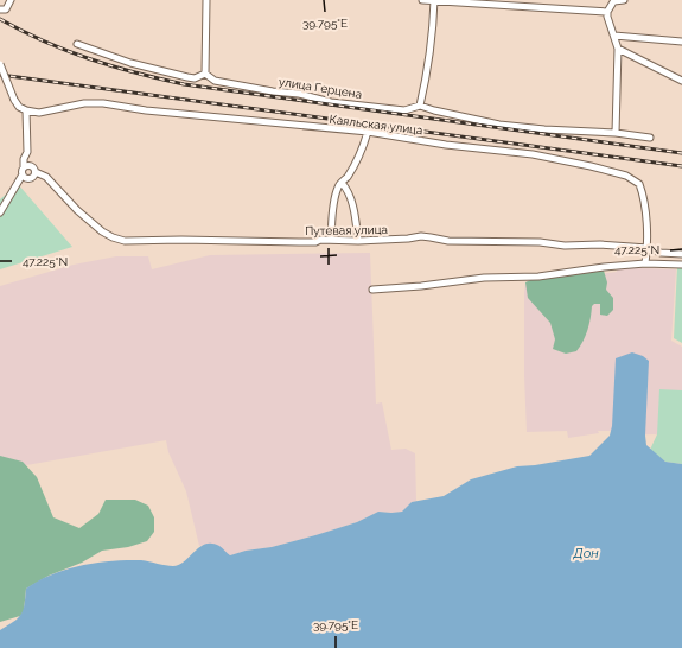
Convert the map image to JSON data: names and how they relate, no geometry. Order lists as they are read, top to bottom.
{
  "streets": {
    "street": ["улица Герцена", "Каяльская улица", "Путевая улица"]
  },
  "crossings": [
    ["Каяльская улица", "Путевая улица"]
  ],
  "water": ["Дон"],
  "coordinates": ["39.795°E", "47.225°N"]
}
